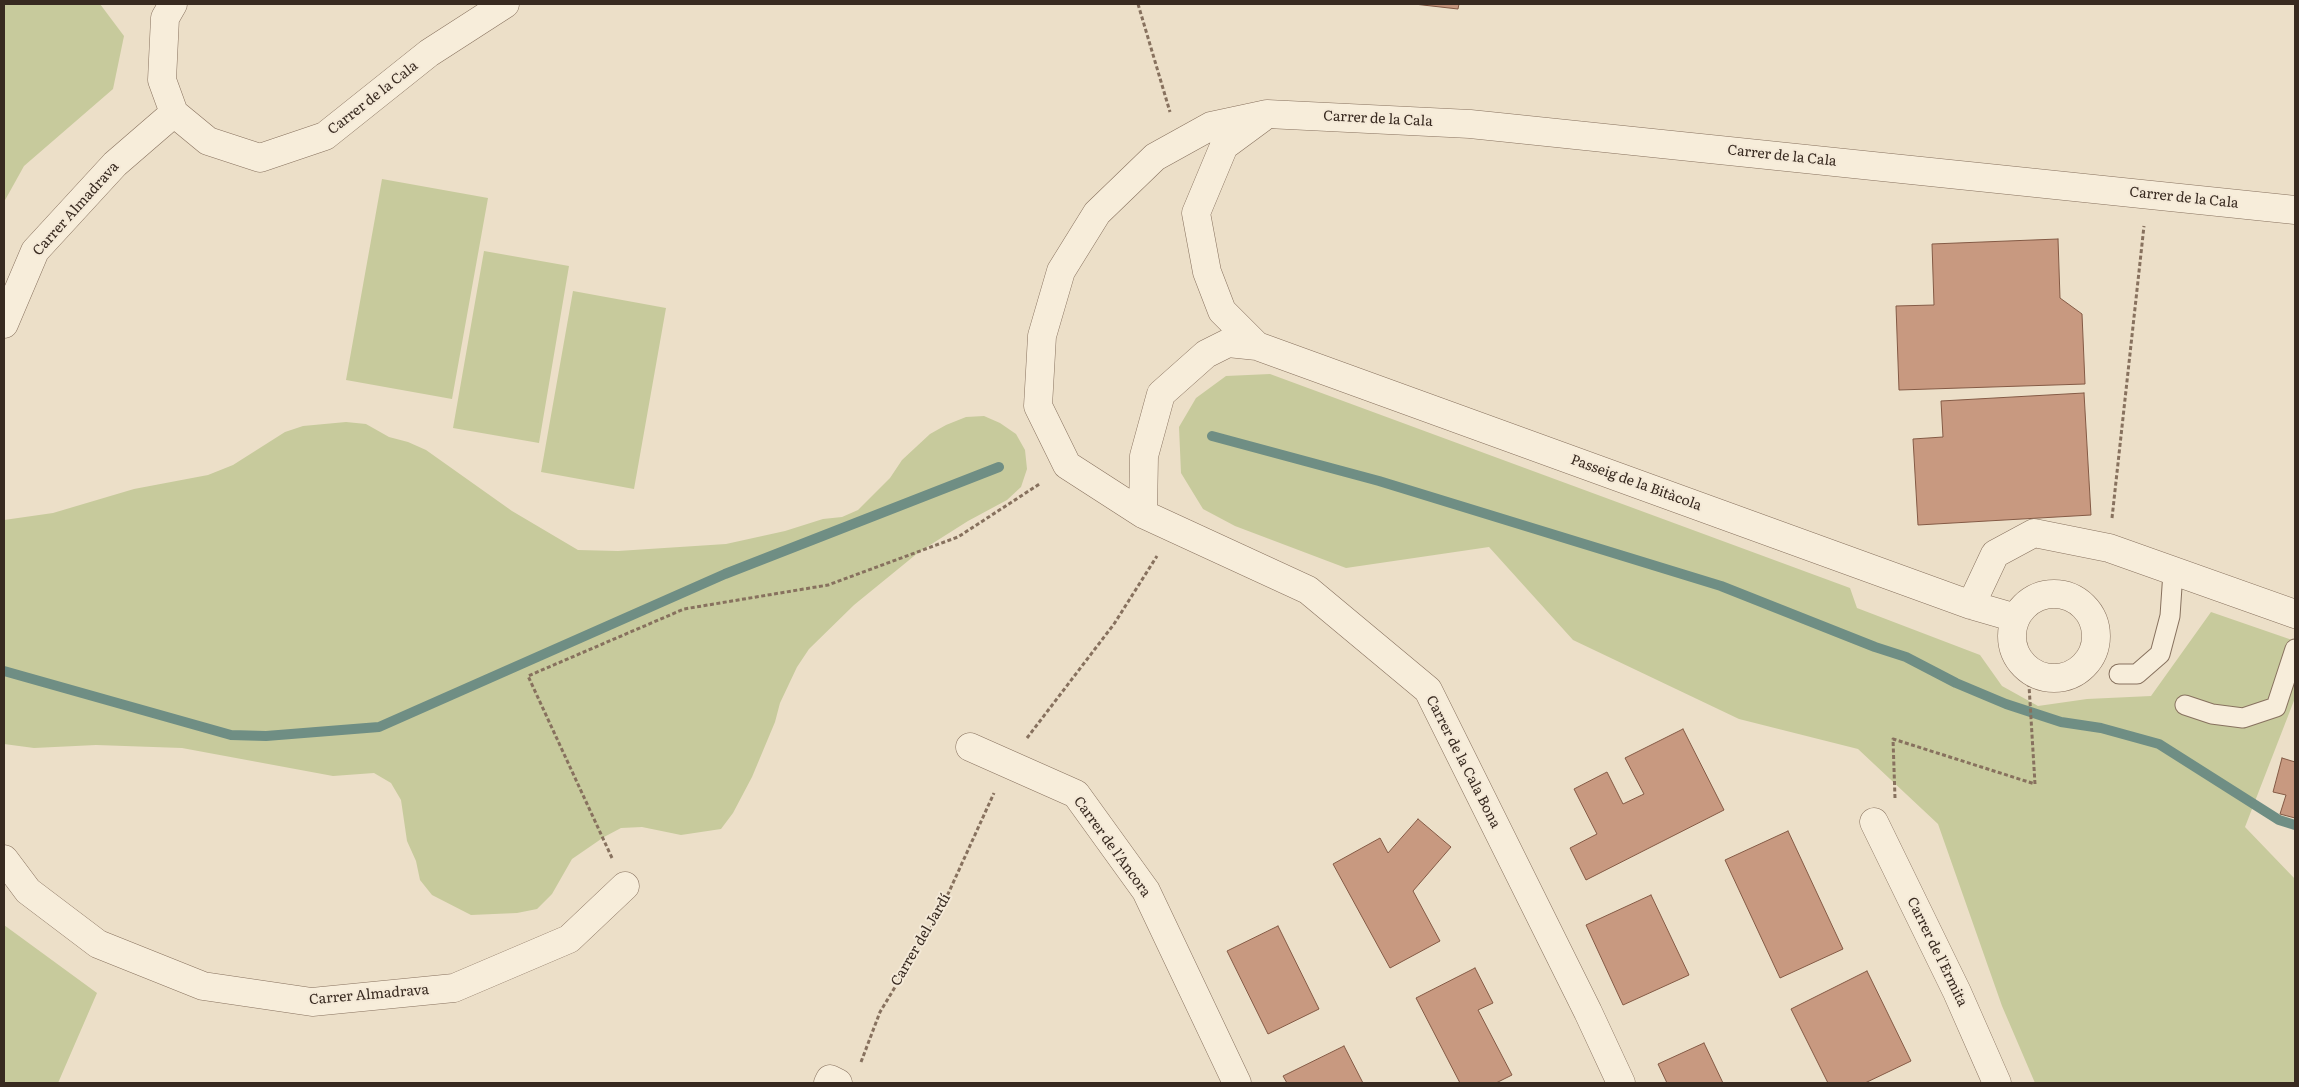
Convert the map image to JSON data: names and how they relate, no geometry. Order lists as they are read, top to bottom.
{
  "streets": {
    "street": [
      "Carrer de la Cala",
      "Carrer Almadrava",
      "Passeig de la Bitàcola",
      "Carrer de la Cala Bona",
      "Carrer de l'Ancora",
      "Carrer de l'Ermita"
    ],
    "path": ["Carrer del Jardí"]
  },
  "crossings": [
    ["Carrer de la Cala", "Carrer Almadrava"],
    ["Carrer de la Cala", "Carrer de la Cala Bona"]
  ]
}
